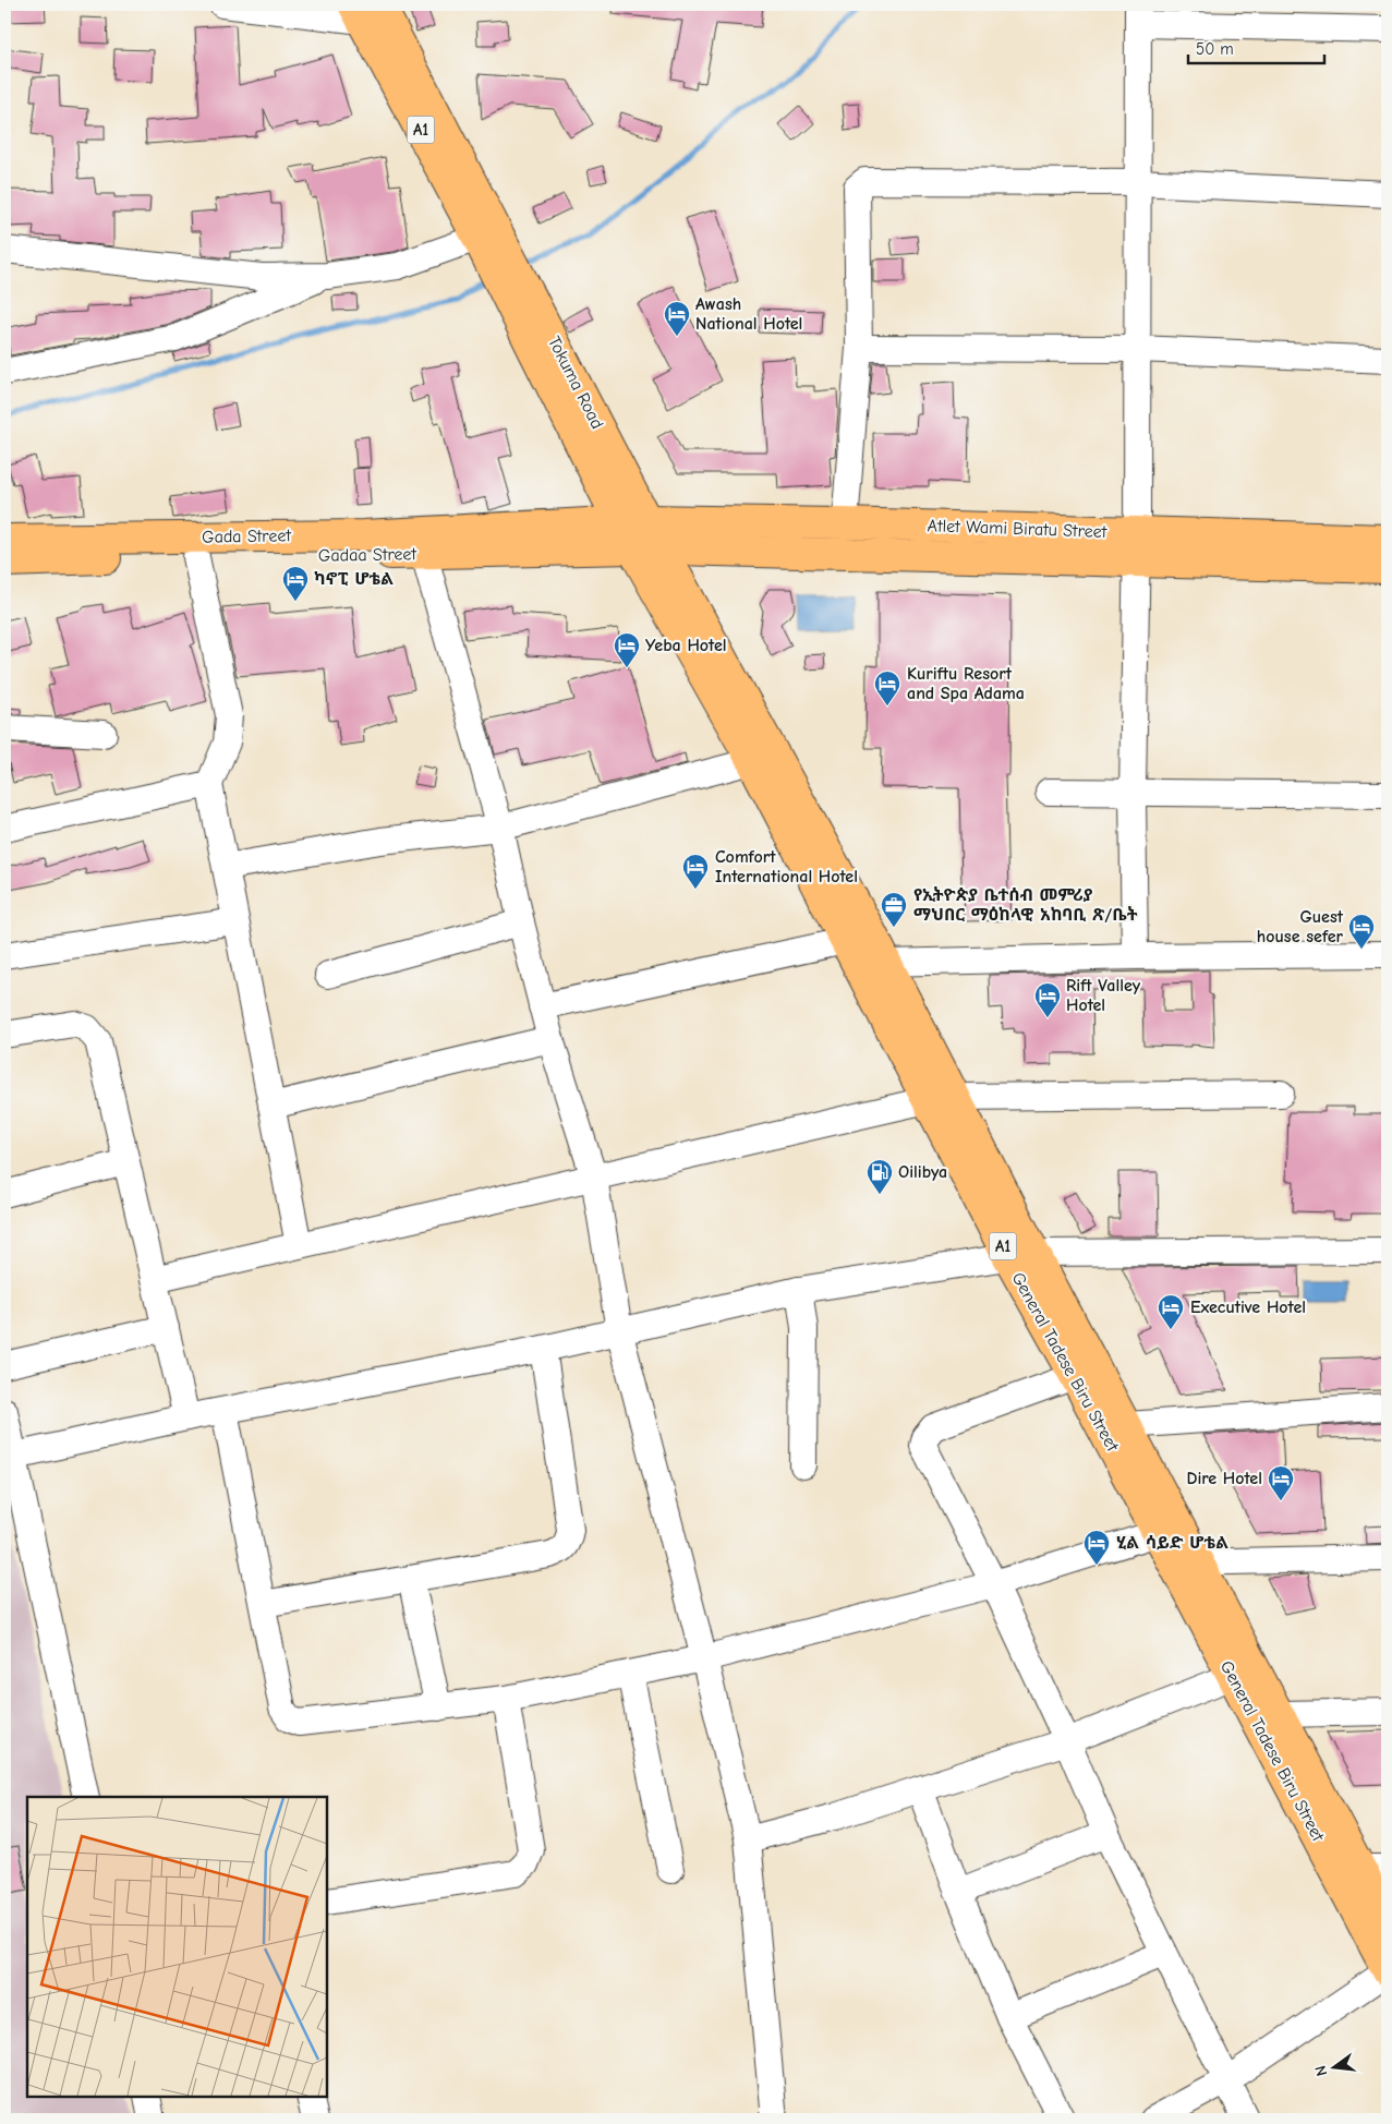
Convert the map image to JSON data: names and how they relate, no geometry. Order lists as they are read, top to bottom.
{
  "streets": {
    "main road": [
      "A1",
      "Tokuma Road",
      "Atlet Wami Biratu Street",
      "Gada Street",
      "Gadaa Street",
      "General Tadese Biru Street"
    ]
  },
  "crossings": [
    ["A1", "Tokuma Road"],
    ["Tokuma Road", "Atlet Wami Biratu Street"],
    ["Tokuma Road", "Gada Street"],
    ["Tokuma Road", "General Tadese Biru Street"],
    ["Atlet Wami Biratu Street", "Gada Street"],
    ["Atlet Wami Biratu Street", "Gadaa Street"],
    ["Atlet Wami Biratu Street", "General Tadese Biru Street"],
    ["Gada Street", "General Tadese Biru Street"],
    ["Gadaa Street", "General Tadese Biru Street"]
  ],
  "places": {
    "hotel": [
      "Awash National Hotel",
      "ካኖፒ ሆቴል",
      "Yeba Hotel",
      "Kuriftu Resort and Spa Adama",
      "Comfort International Hotel",
      "Guest house sefer",
      "Rift Valley Hotel",
      "Executive Hotel",
      "Dire Hotel",
      "ሂል ሳይድ ሆቴል"
    ],
    "office": ["የኢትዮጵያ ቤተሰብ መምሪያ ማህበር ማዕከላዊ አከባቢ ጽ/ቤት"],
    "fuel station": ["Oilibya"]
  },
  "scale_bar": "50 m",
  "north": "left"
}
